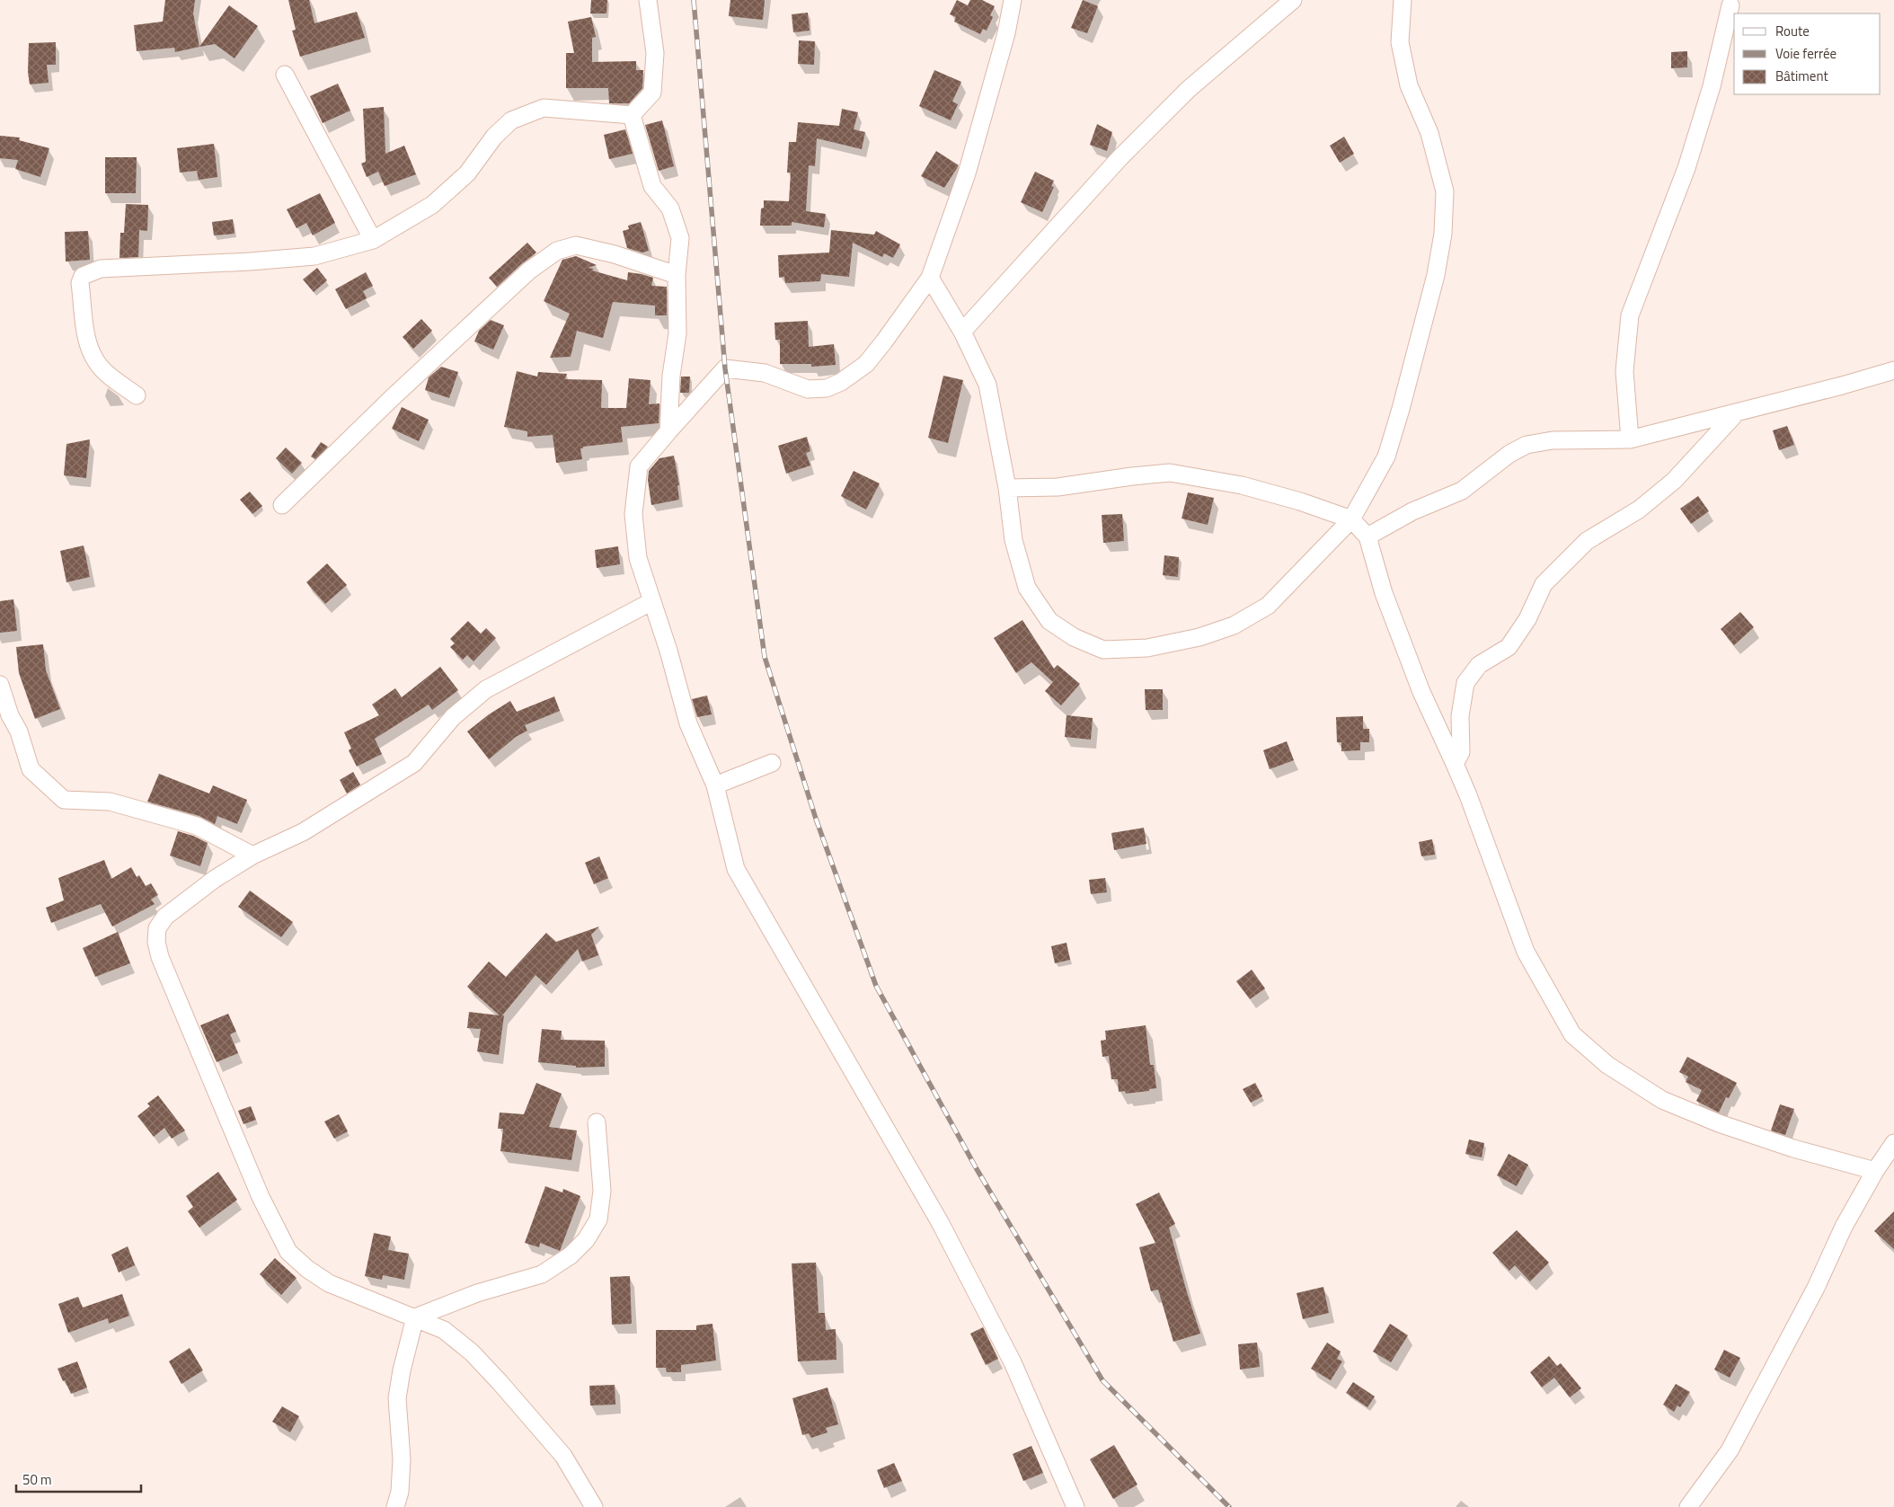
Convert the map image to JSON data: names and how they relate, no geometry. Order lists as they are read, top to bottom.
{
  "legend": ["Route", "Voie ferrée", "Bâtiment"],
  "scale_bar": "50 m"
}
